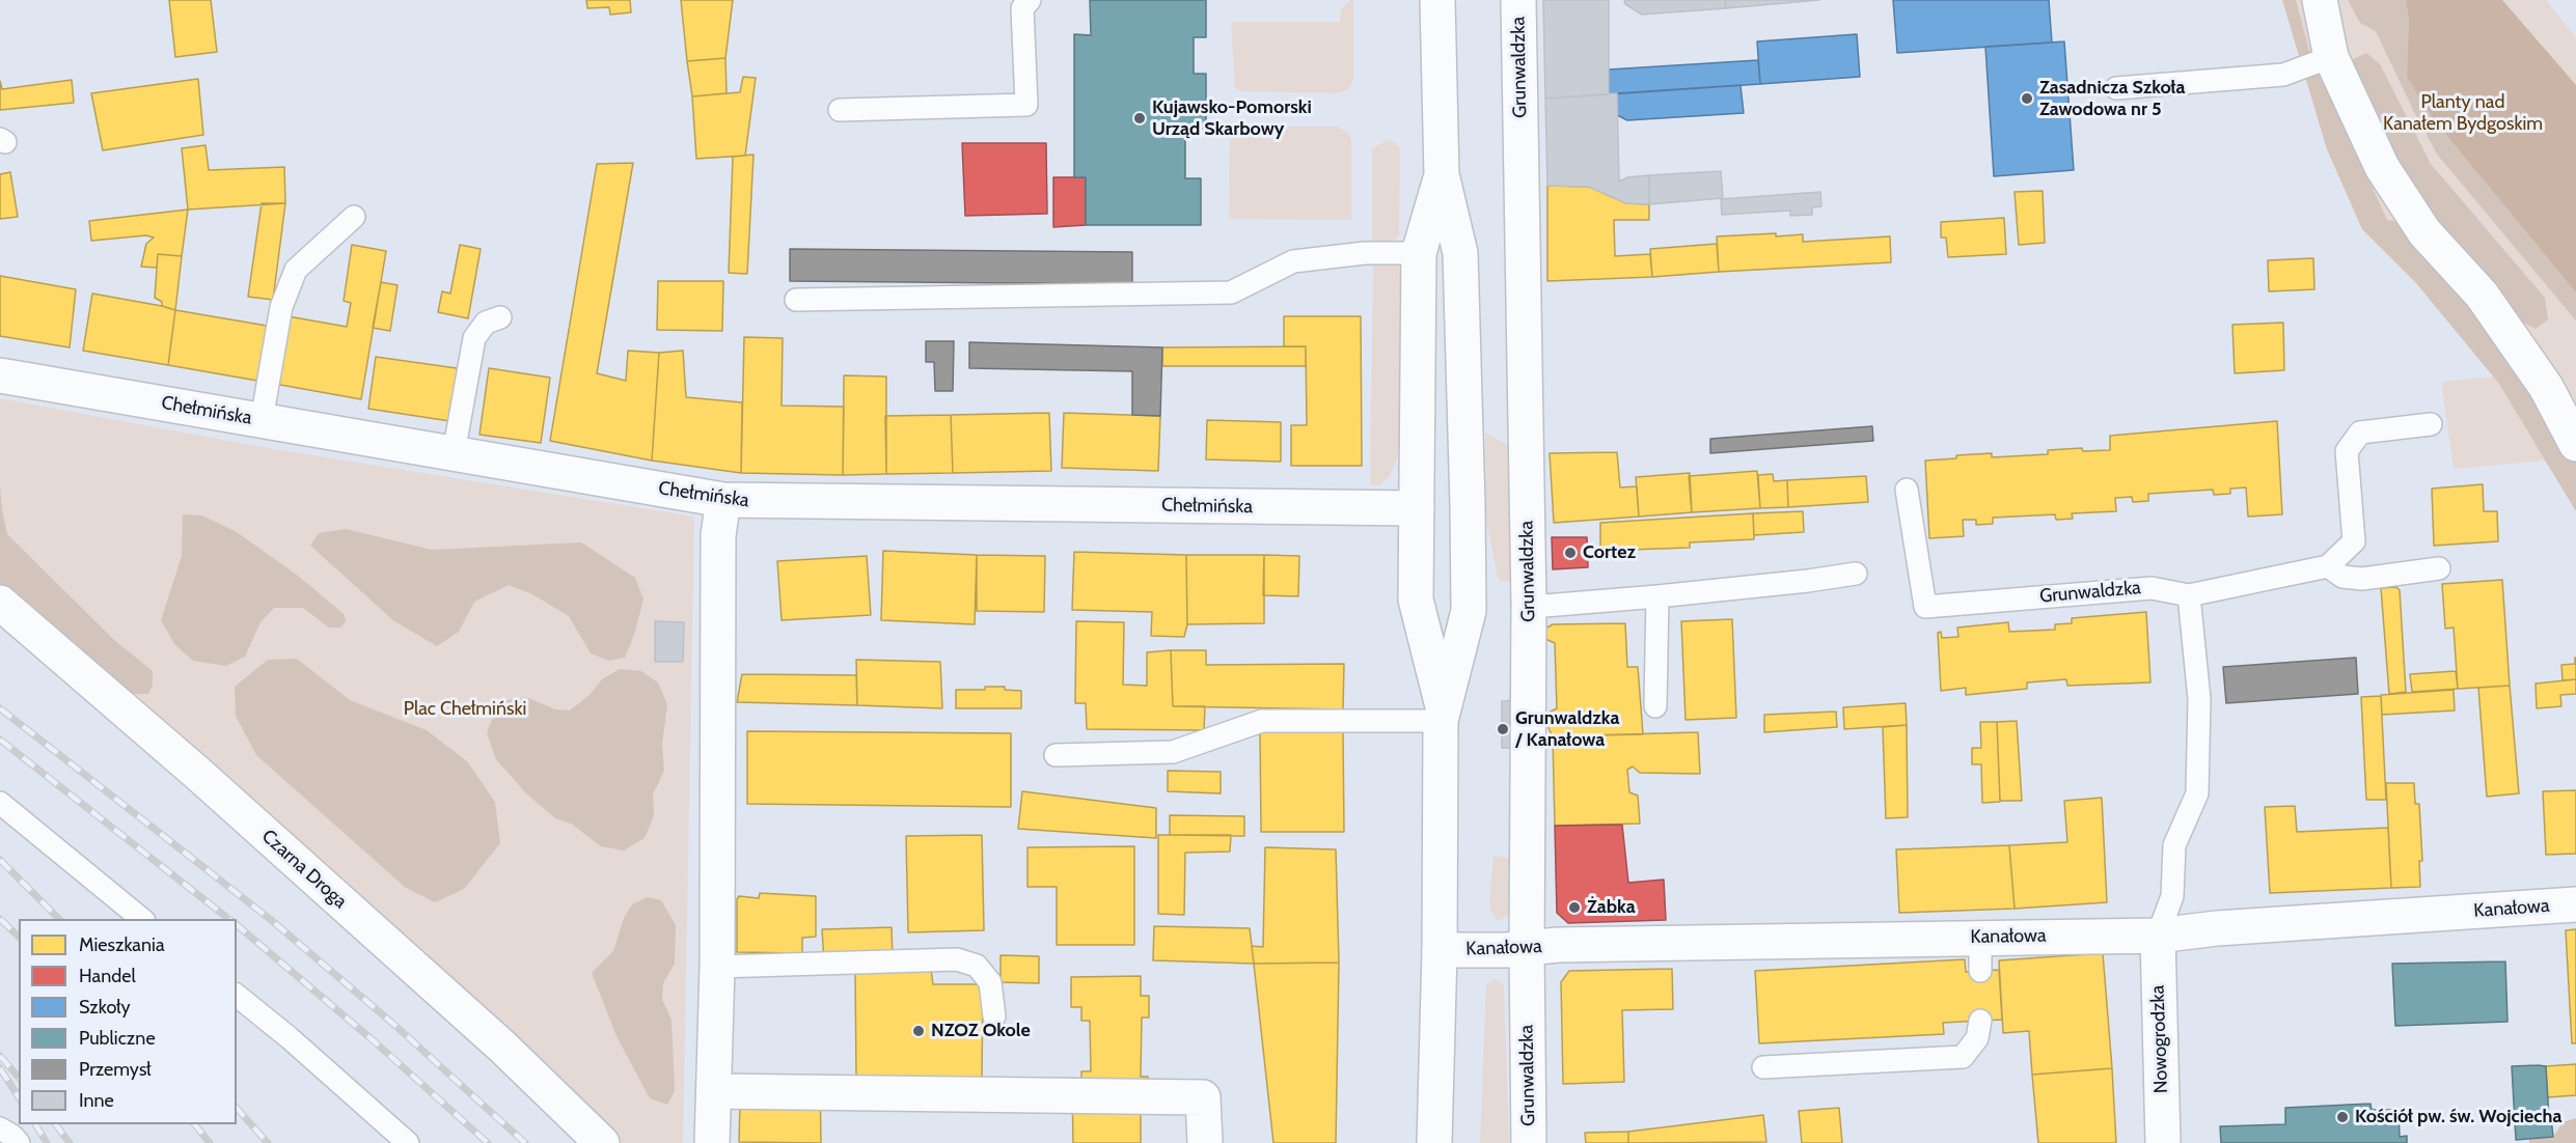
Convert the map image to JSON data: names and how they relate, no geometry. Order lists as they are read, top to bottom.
{
  "streets": {
    "street": [
      "Grunwaldzka",
      "Chełmińska",
      "Czarna Droga",
      "Kanałowa",
      "Nowogrodzka"
    ]
  },
  "crossings": [
    ["Grunwaldzka", "Kanałowa"],
    ["Kanałowa", "Nowogrodzka"]
  ],
  "parks": ["Planty nad Kanałem Bydgoskim", "Plac Chełmiński"],
  "places": [
    "Zasadnicza Szkoła Zawodowa nr 5",
    "Kujawsko-Pomorski Urząd Skarbowy",
    "Cortez",
    "Grunwaldzka / Kanałowa",
    "Żabka",
    "NZOZ Okole",
    "Kościół pw. św. Wojciecha"
  ],
  "legend": [
    "Mieszkania",
    "Handel",
    "Szkoły",
    "Publiczne",
    "Przemysł",
    "Inne"
  ]
}
